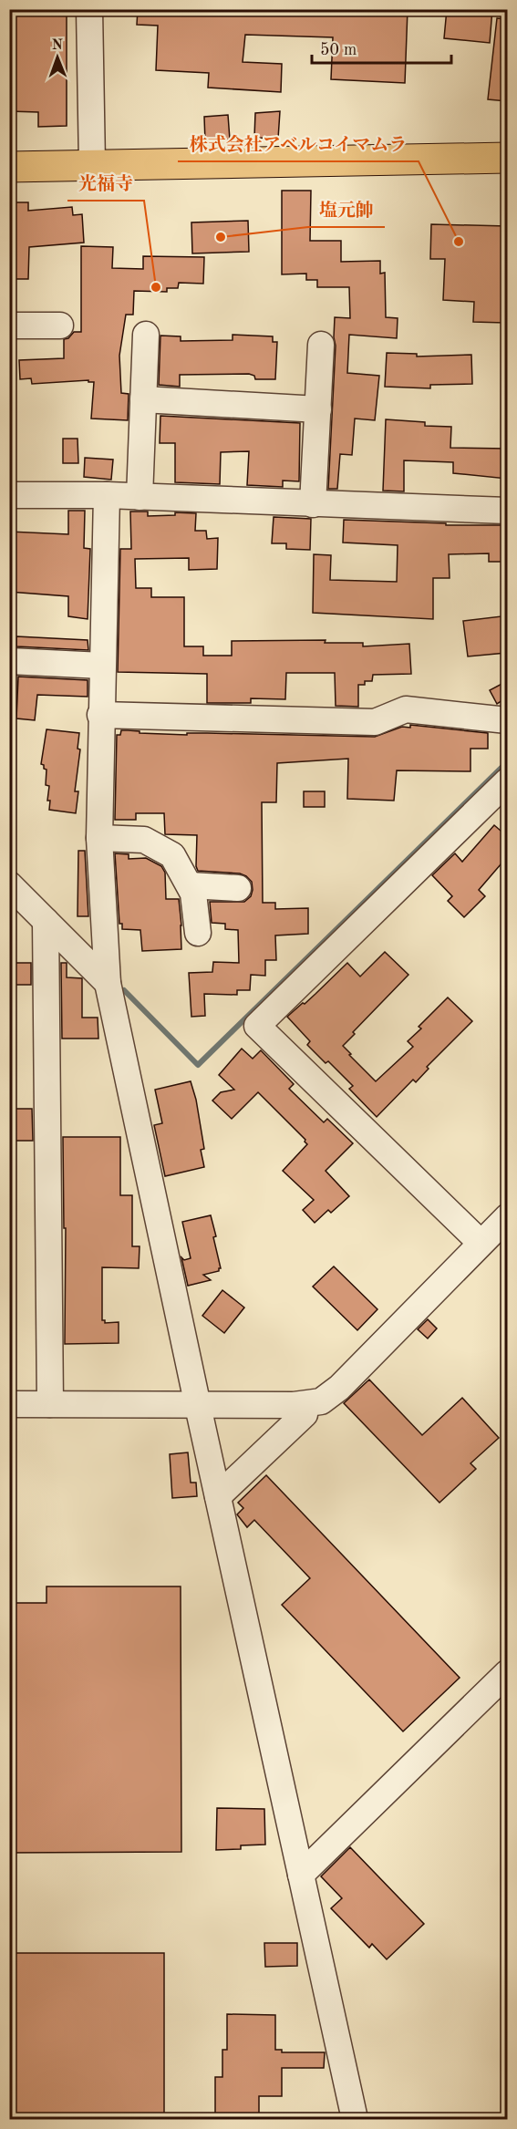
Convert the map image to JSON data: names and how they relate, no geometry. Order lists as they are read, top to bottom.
{
  "places": ["塩元帥", "株式会社アベルコイマムラ", "光福寺"],
  "scale_bar": "50 m",
  "north": "top"
}
